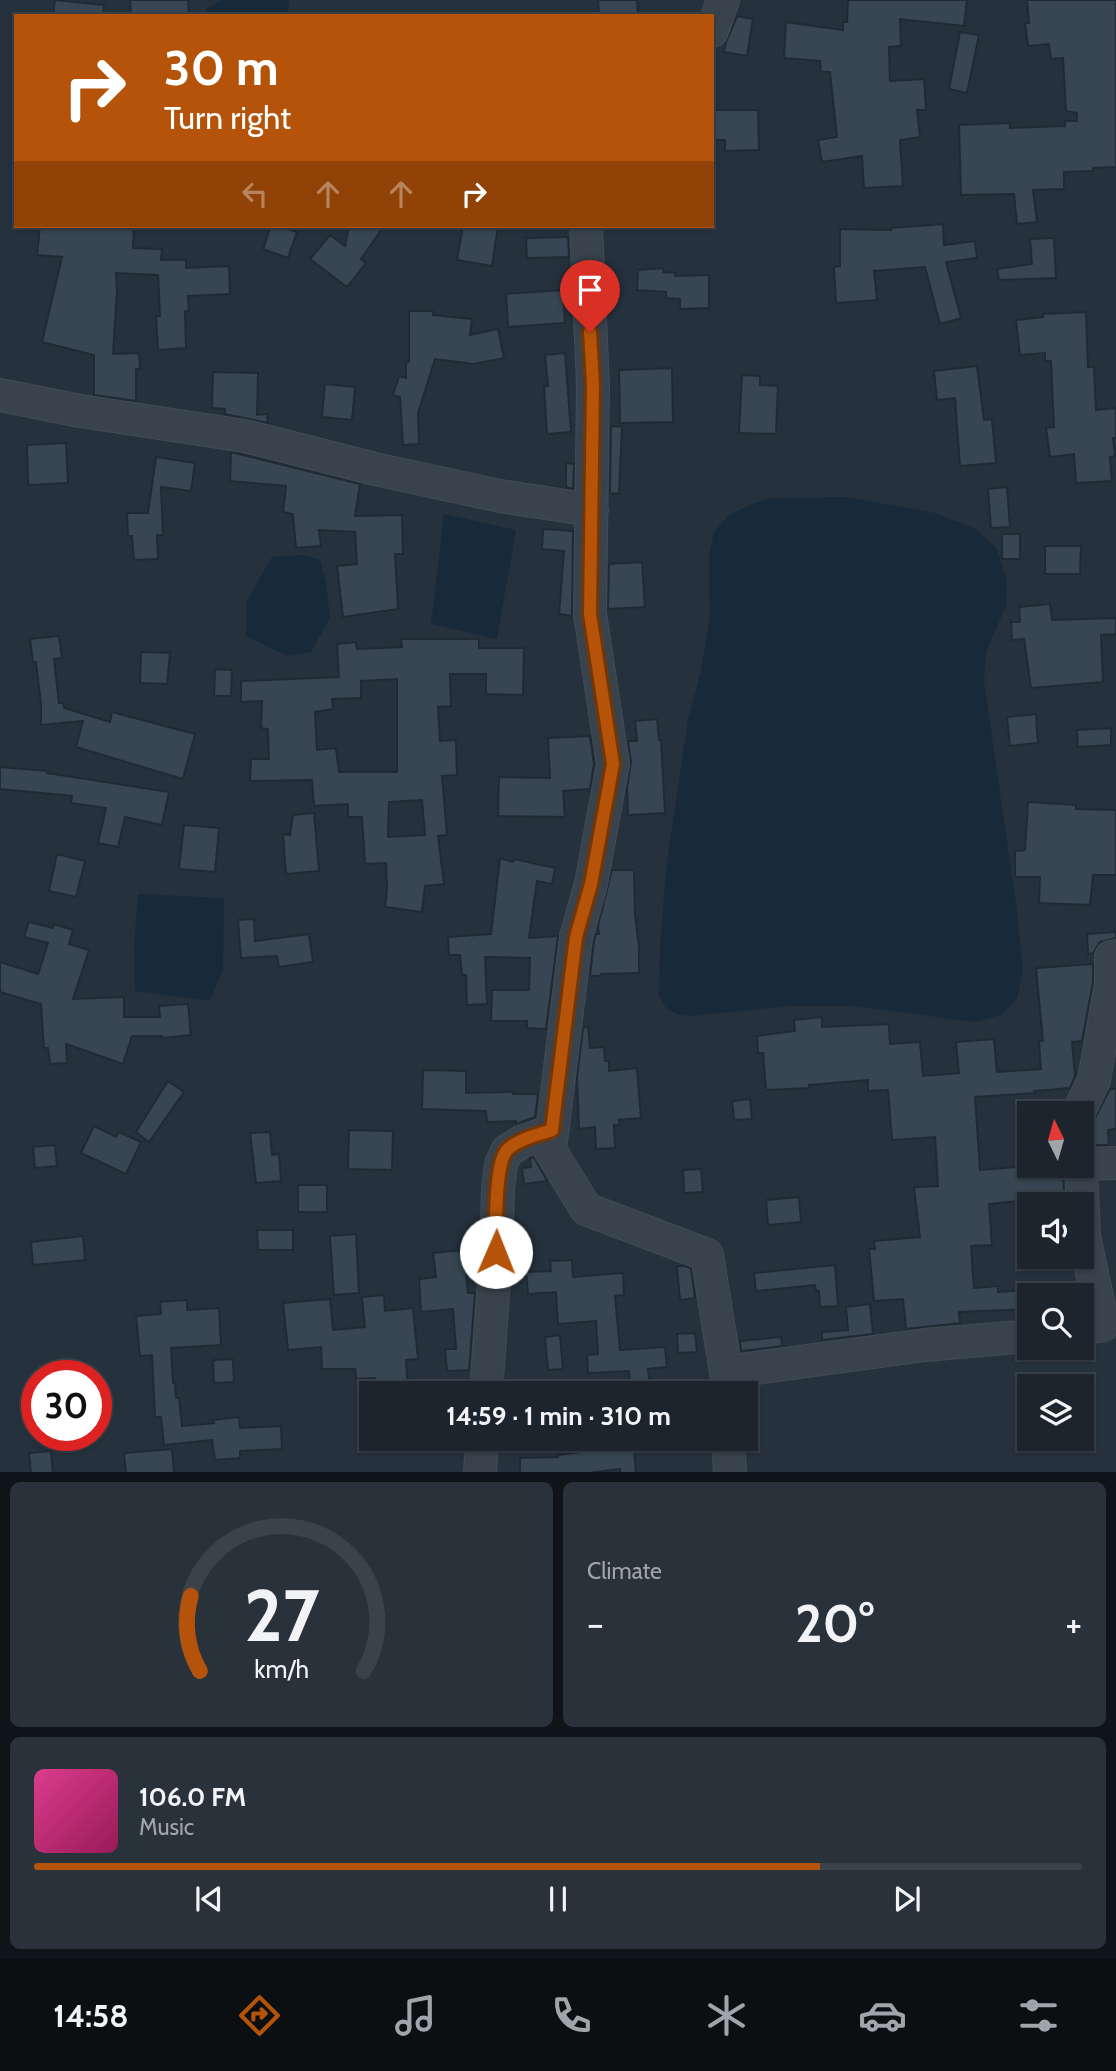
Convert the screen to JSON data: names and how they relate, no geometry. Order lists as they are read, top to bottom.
{
  "north": "top",
  "page": {
    "turn": ["30 m", "Turn right"],
    "limit": "30",
    "trip": "14:59 · 1 min · 310 m",
    "tile": "Climate",
    "heat": ["−", "20°", "+"],
    "song": ["106.0 FM", "Music"],
    "tabs": "14:58",
    "gauge": ["27", "km/h"]
  }
}
